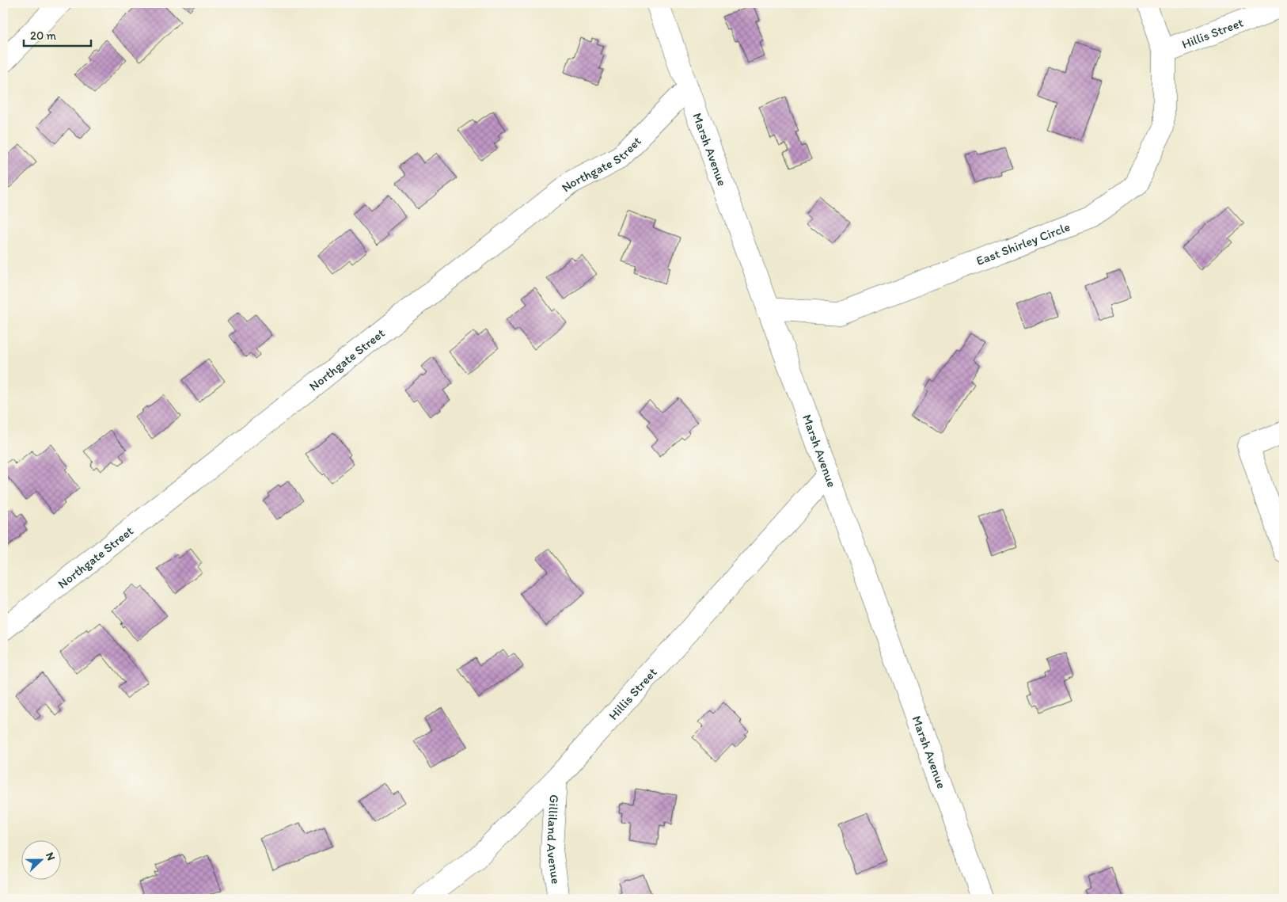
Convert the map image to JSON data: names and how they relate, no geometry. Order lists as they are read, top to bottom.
{
  "streets": {
    "street": [
      "Hillis Street",
      "Marsh Avenue",
      "Northgate Street",
      "East Shirley Circle",
      "Gilliland Avenue"
    ]
  },
  "crossings": [
    ["Hillis Street", "Marsh Avenue"],
    ["Hillis Street", "East Shirley Circle"],
    ["Hillis Street", "Gilliland Avenue"],
    ["Marsh Avenue", "Northgate Street"],
    ["Marsh Avenue", "East Shirley Circle"]
  ],
  "scale_bar": "20 m",
  "north": "right"
}
